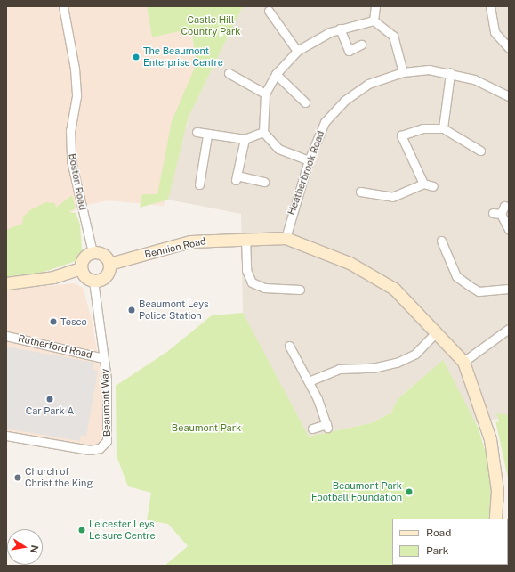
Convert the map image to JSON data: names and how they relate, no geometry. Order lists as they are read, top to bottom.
{
  "streets": {
    "street": [
      "Heatherbrook Road",
      "Boston Road",
      "Bennion Road",
      "Rutherford Road",
      "Beaumont Way"
    ]
  },
  "crossings": [
    ["Heatherbrook Road", "Bennion Road"],
    ["Boston Road", "Bennion Road"],
    ["Boston Road", "Beaumont Way"],
    ["Bennion Road", "Beaumont Way"],
    ["Rutherford Road", "Beaumont Way"]
  ],
  "parks": ["Castle Hill Country Park", "Beaumont Park"],
  "places": [
    "The Beaumont Enterprise Centre",
    "Beaumont Leys Police Station",
    "Tesco",
    "Car Park A",
    "Church of Christ the King",
    "Beaumont Park Football Foundation",
    "Leicester Leys Leisure Centre"
  ],
  "legend": ["Road", "Park"],
  "north": "right"
}
